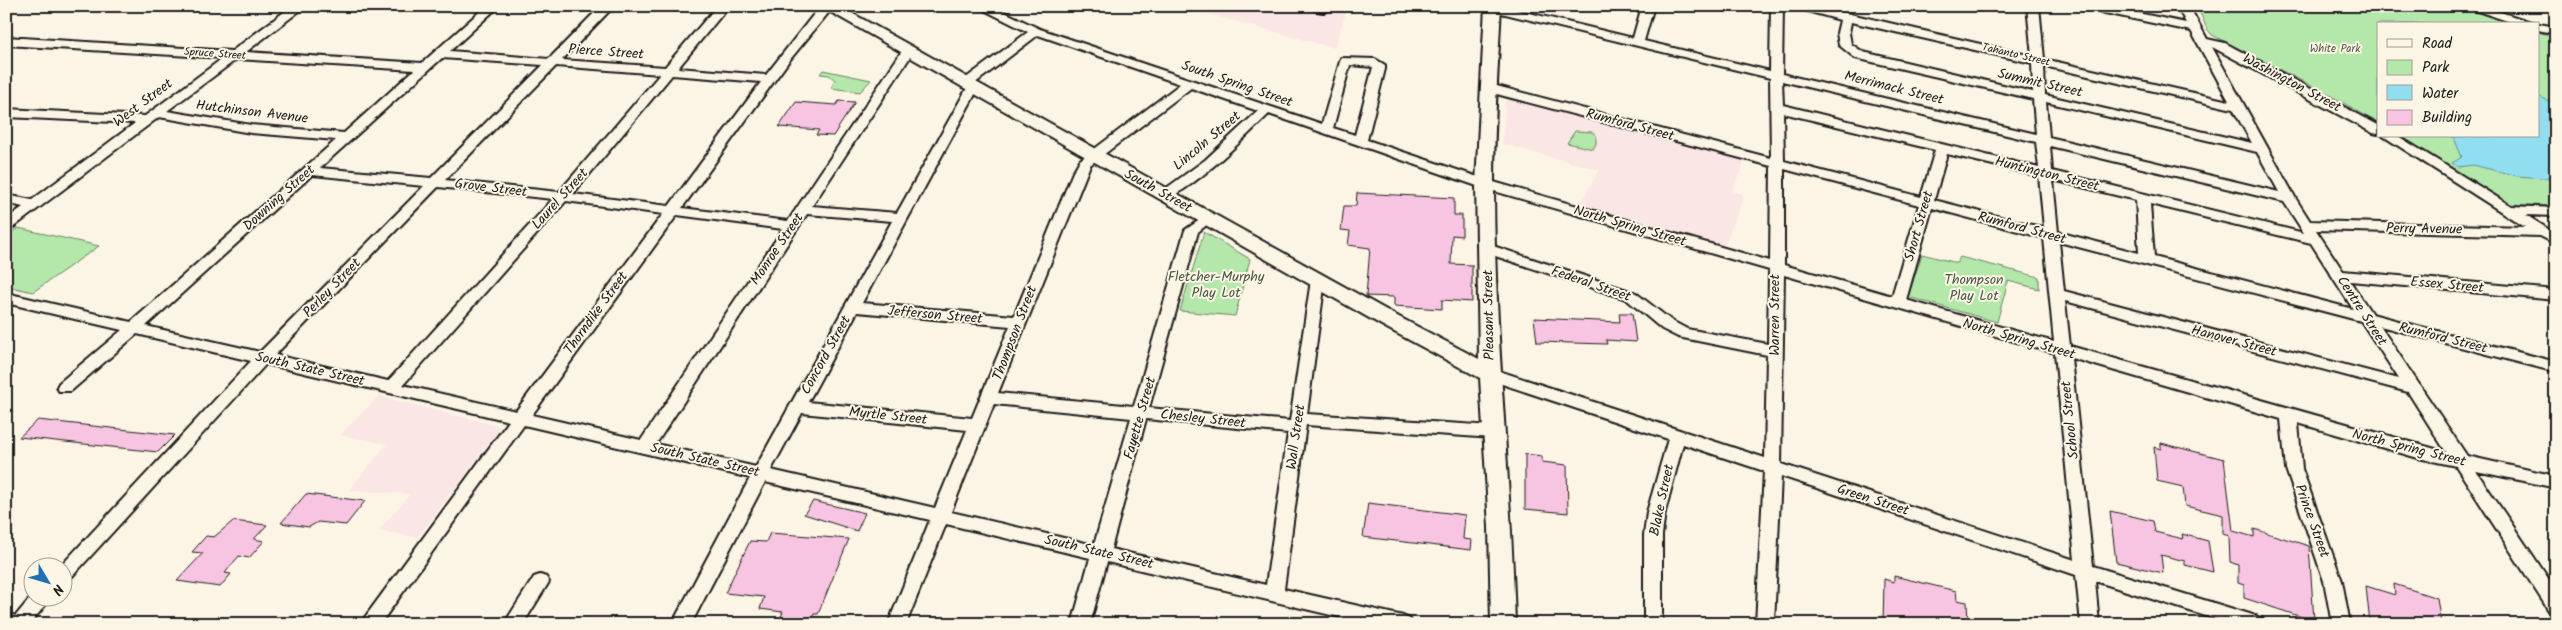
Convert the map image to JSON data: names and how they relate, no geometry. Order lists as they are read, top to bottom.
{
  "streets": {
    "main road": ["South Street", "Pleasant Street"],
    "street": [
      "Pierce Street",
      "Spruce Street",
      "Tahanto Street",
      "Summit Street",
      "Washington Street",
      "South Spring Street",
      "Merrimack Street",
      "West Street",
      "Hutchinson Avenue",
      "Rumford Street",
      "Lincoln Street",
      "Huntington Street",
      "Grove Street",
      "Downing Street",
      "Laurel Street",
      "North Spring Street",
      "Short Street",
      "Perry Avenue",
      "Monroe Street",
      "Federal Street",
      "Essex Street",
      "Perley Street",
      "Centre Street",
      "Thorndike Street",
      "Jefferson Street",
      "Warren Street",
      "Thompson Street",
      "Hanover Street",
      "Concord Street",
      "South State Street",
      "Myrtle Street",
      "Fayette Street",
      "Chesley Street",
      "School Street",
      "Wall Street",
      "Blake Street",
      "Green Street",
      "Prince Street"
    ]
  },
  "crossings": [
    ["Pierce Street", "Downing Street"],
    ["Pierce Street", "Laurel Street"],
    ["Pierce Street", "Perley Street"],
    ["Pierce Street", "Thorndike Street"],
    ["Spruce Street", "West Street"],
    ["Spruce Street", "Downing Street"],
    ["Tahanto Street", "Summit Street"],
    ["Tahanto Street", "Centre Street"],
    ["Tahanto Street", "School Street"],
    ["Summit Street", "Centre Street"],
    ["Summit Street", "School Street"],
    ["Washington Street", "Centre Street"],
    ["South Spring Street", "Lincoln Street"],
    ["South Spring Street", "North Spring Street"],
    ["South Spring Street", "Pleasant Street"],
    ["South Spring Street", "Thompson Street"],
    ["South Spring Street", "Concord Street"],
    ["Merrimack Street", "Centre Street"],
    ["Merrimack Street", "Pleasant Street"],
    ["Merrimack Street", "Warren Street"],
    ["Merrimack Street", "School Street"],
    ["West Street", "Hutchinson Avenue"],
    ["Hutchinson Avenue", "Downing Street"],
    ["Rumford Street", "Short Street"],
    ["Rumford Street", "Centre Street"],
    ["Rumford Street", "Pleasant Street"],
    ["Rumford Street", "Warren Street"],
    ["Rumford Street", "School Street"],
    ["Lincoln Street", "South Street"],
    ["Huntington Street", "Short Street"],
    ["Huntington Street", "Centre Street"],
    ["Huntington Street", "Warren Street"],
    ["Huntington Street", "School Street"],
    ["Grove Street", "Downing Street"],
    ["Grove Street", "Laurel Street"],
    ["Grove Street", "Monroe Street"],
    ["Grove Street", "Perley Street"],
    ["Grove Street", "Thorndike Street"],
    ["South Street", "Monroe Street"],
    ["South Street", "Thorndike Street"],
    ["South Street", "Pleasant Street"],
    ["South Street", "Thompson Street"],
    ["South Street", "Concord Street"],
    ["South Street", "Fayette Street"],
    ["South Street", "Wall Street"],
    ["South Street", "Green Street"],
    ["Downing Street", "South State Street"],
    ["Laurel Street", "South State Street"],
    ["North Spring Street", "Short Street"],
    ["North Spring Street", "Centre Street"],
    ["North Spring Street", "Pleasant Street"],
    ["North Spring Street", "Warren Street"],
    ["North Spring Street", "School Street"],
    ["North Spring Street", "Prince Street"],
    ["Perry Avenue", "Centre Street"],
    ["Monroe Street", "South State Street"],
    ["Federal Street", "Pleasant Street"],
    ["Federal Street", "Warren Street"],
    ["Essex Street", "Centre Street"],
    ["Perley Street", "South State Street"],
    ["Centre Street", "Hanover Street"],
    ["Thorndike Street", "South State Street"],
    ["Jefferson Street", "Thompson Street"],
    ["Jefferson Street", "Concord Street"],
    ["Pleasant Street", "Chesley Street"],
    ["Pleasant Street", "Green Street"],
    ["Warren Street", "Green Street"],
    ["Thompson Street", "South State Street"],
    ["Thompson Street", "Myrtle Street"],
    ["Thompson Street", "Chesley Street"],
    ["Hanover Street", "School Street"],
    ["Concord Street", "South State Street"],
    ["Concord Street", "Myrtle Street"],
    ["South State Street", "Fayette Street"],
    ["South State Street", "Wall Street"],
    ["Fayette Street", "Chesley Street"],
    ["Chesley Street", "Wall Street"],
    ["School Street", "Green Street"],
    ["Blake Street", "Green Street"]
  ],
  "parks": ["White Park", "Fletcher-Murphy Play Lot", "Thompson Play Lot"],
  "legend": [
    "Road",
    "Park",
    "Water",
    "Building"
  ],
  "north": "bottom right"
}
